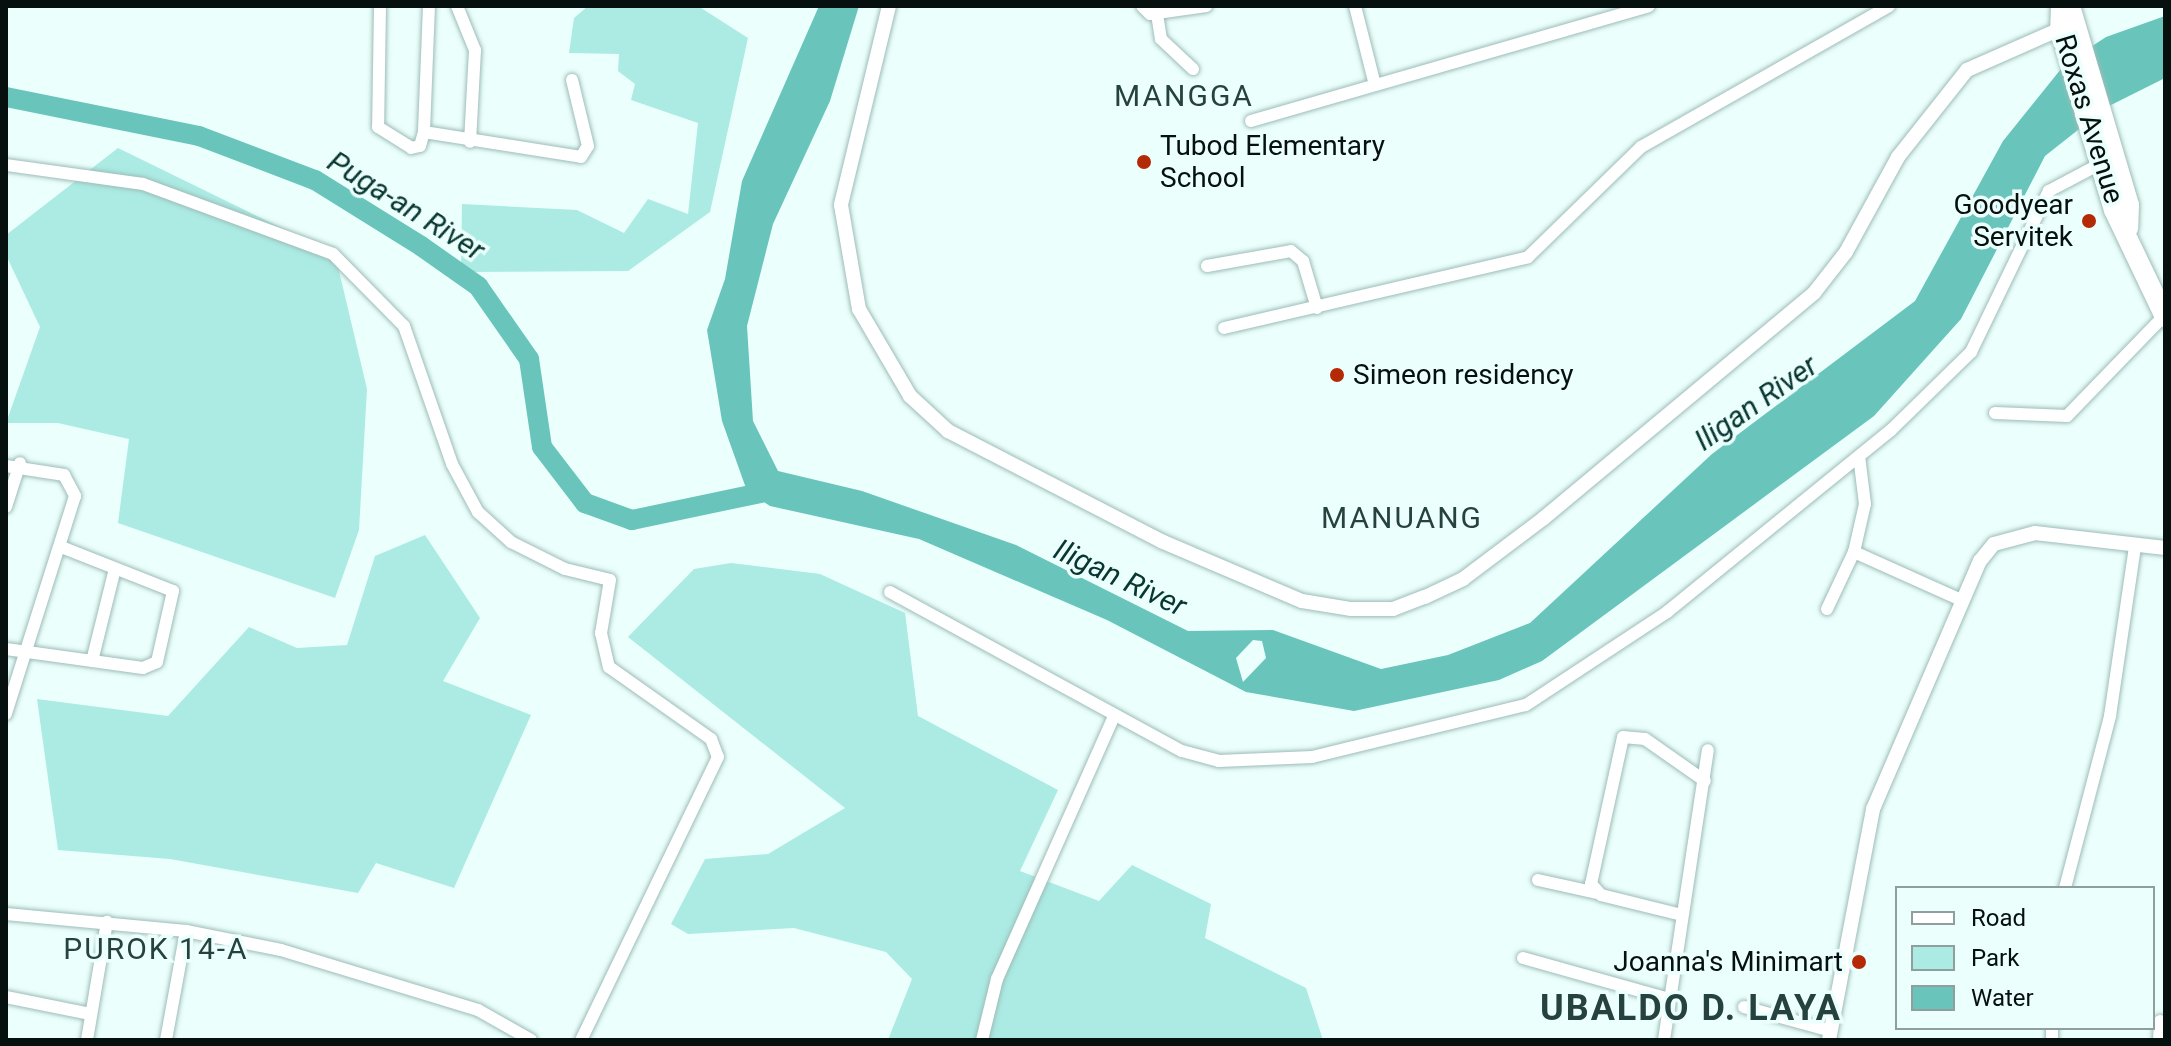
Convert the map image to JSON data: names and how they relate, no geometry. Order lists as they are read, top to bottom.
{
  "streets": {
    "highway": ["Roxas Avenue"]
  },
  "districts": [
    "MANGGA",
    "MANUANG",
    "PUROK 14-A",
    "UBALDO D. LAYA"
  ],
  "water": ["Puga-an River", "Iligan River"],
  "places": [
    "Tubod Elementary School",
    "Goodyear Servitek",
    "Simeon residency",
    "Joanna's Minimart"
  ],
  "legend": ["Road", "Park", "Water"]
}
